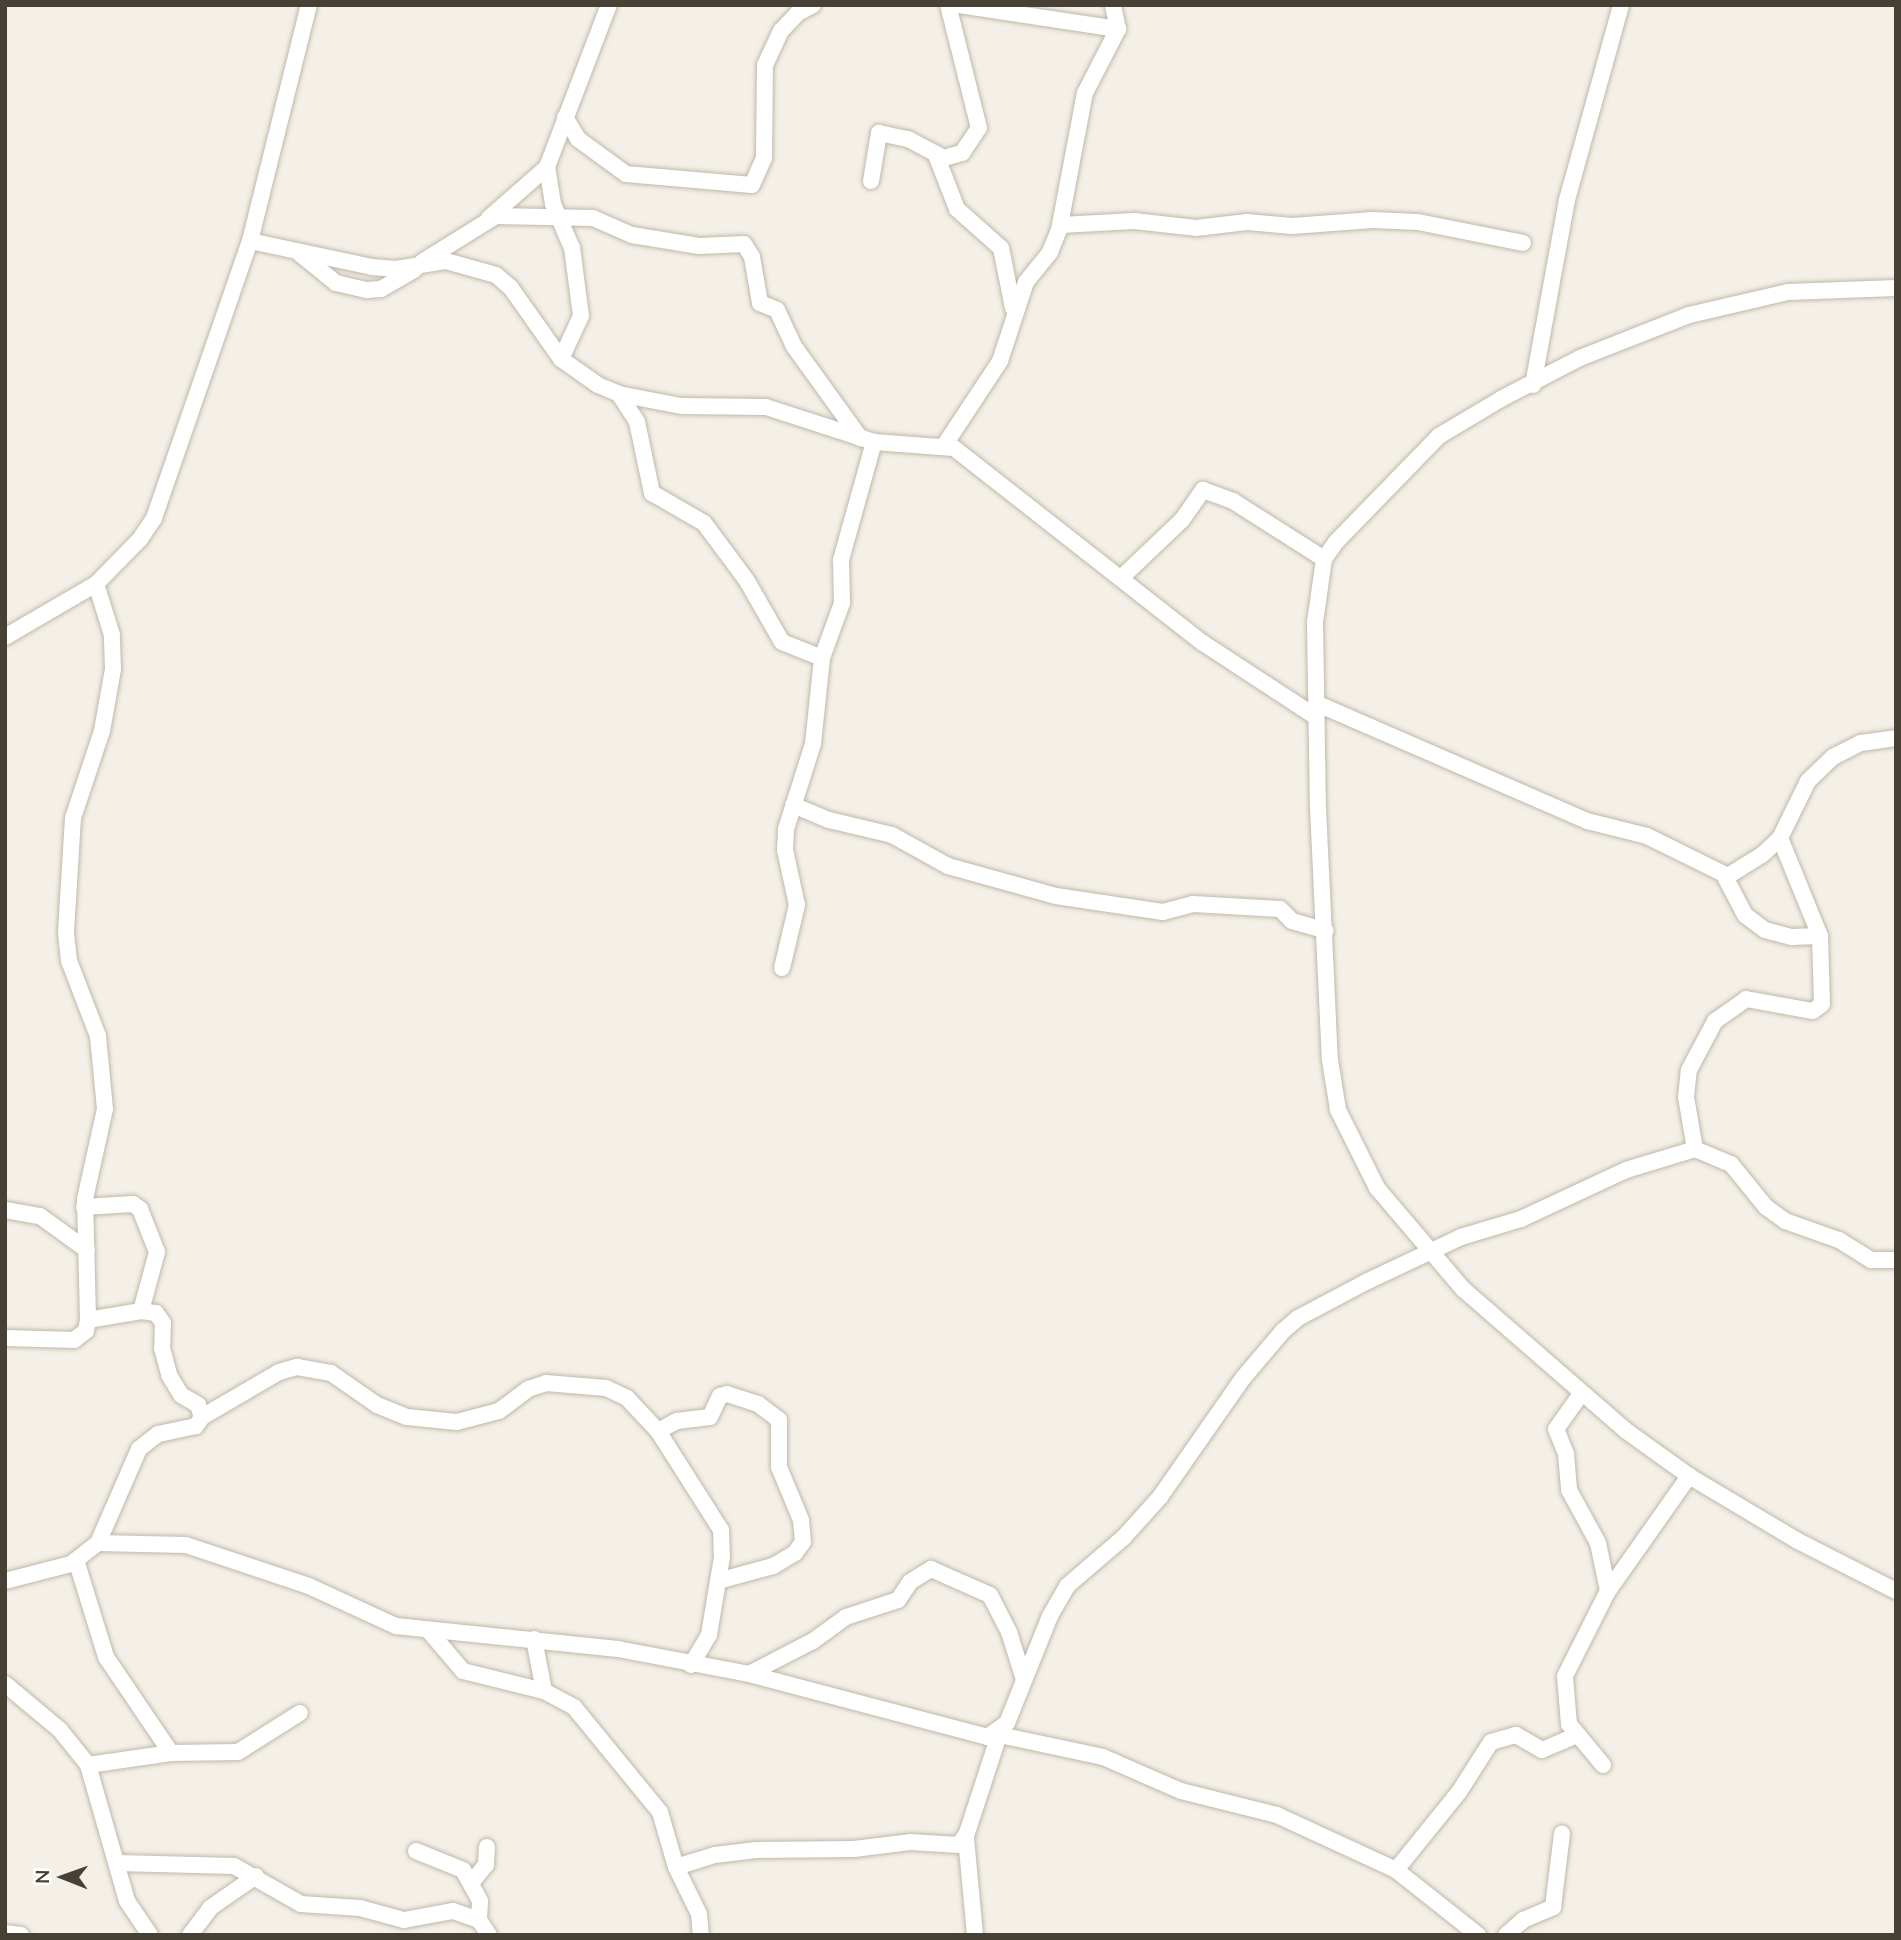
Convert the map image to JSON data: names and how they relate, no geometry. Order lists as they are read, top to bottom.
{
  "north": "left"
}
